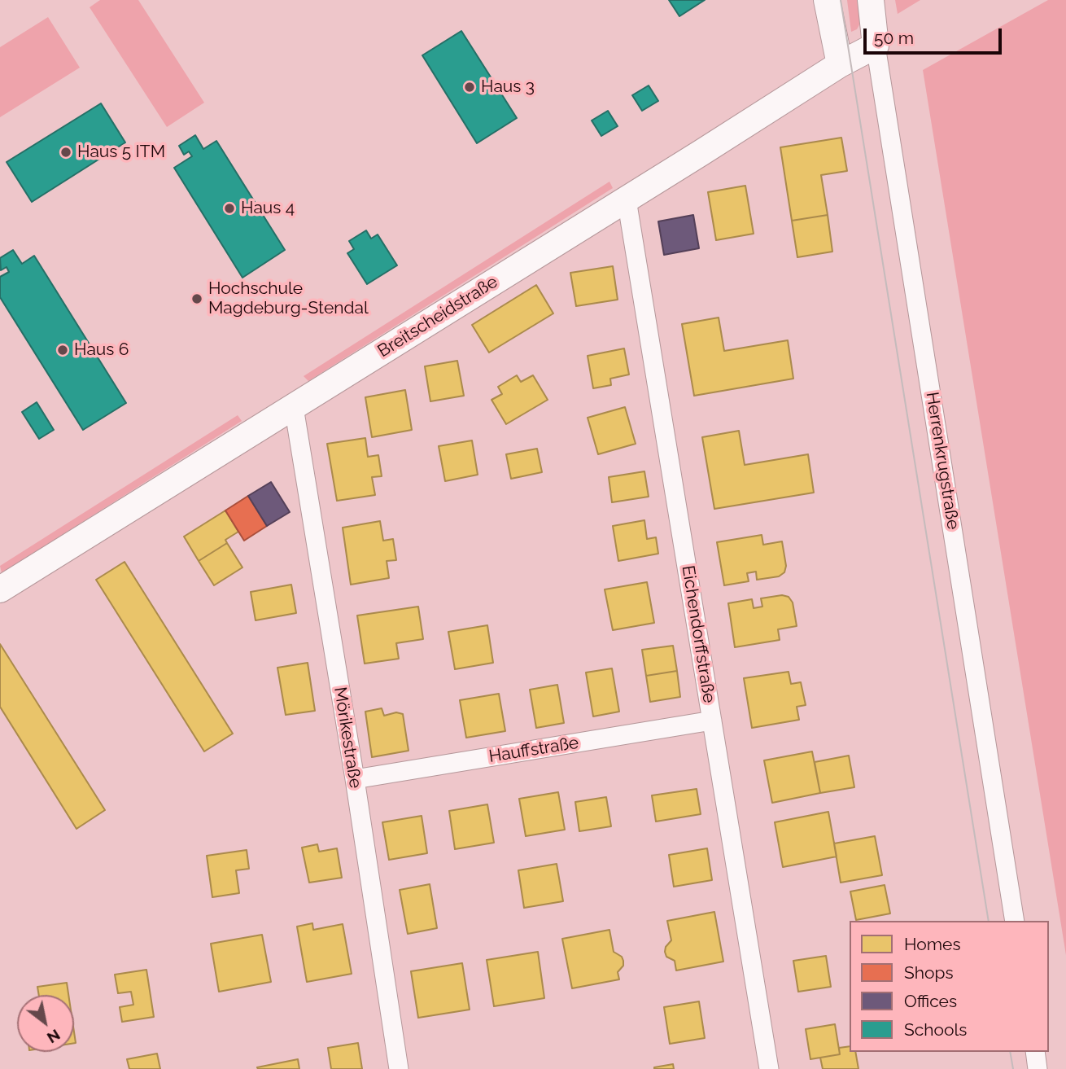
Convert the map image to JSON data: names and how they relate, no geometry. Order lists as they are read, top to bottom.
{
  "streets": {
    "street": [
      "Breitscheidstraße",
      "Herrenkrugstraße",
      "Eichendorffstraße",
      "Mörikestraße",
      "Hauffstraße"
    ]
  },
  "crossings": [
    ["Breitscheidstraße", "Herrenkrugstraße"],
    ["Breitscheidstraße", "Eichendorffstraße"],
    ["Breitscheidstraße", "Mörikestraße"],
    ["Eichendorffstraße", "Hauffstraße"],
    ["Mörikestraße", "Hauffstraße"]
  ],
  "places": [
    "Haus 3",
    "Haus 5 ITM",
    "Haus 4",
    "Hochschule Magdeburg-Stendal",
    "Haus 6"
  ],
  "legend": [
    "Homes",
    "Shops",
    "Offices",
    "Schools"
  ],
  "scale_bar": "50 m",
  "north": "bottom right"
}
